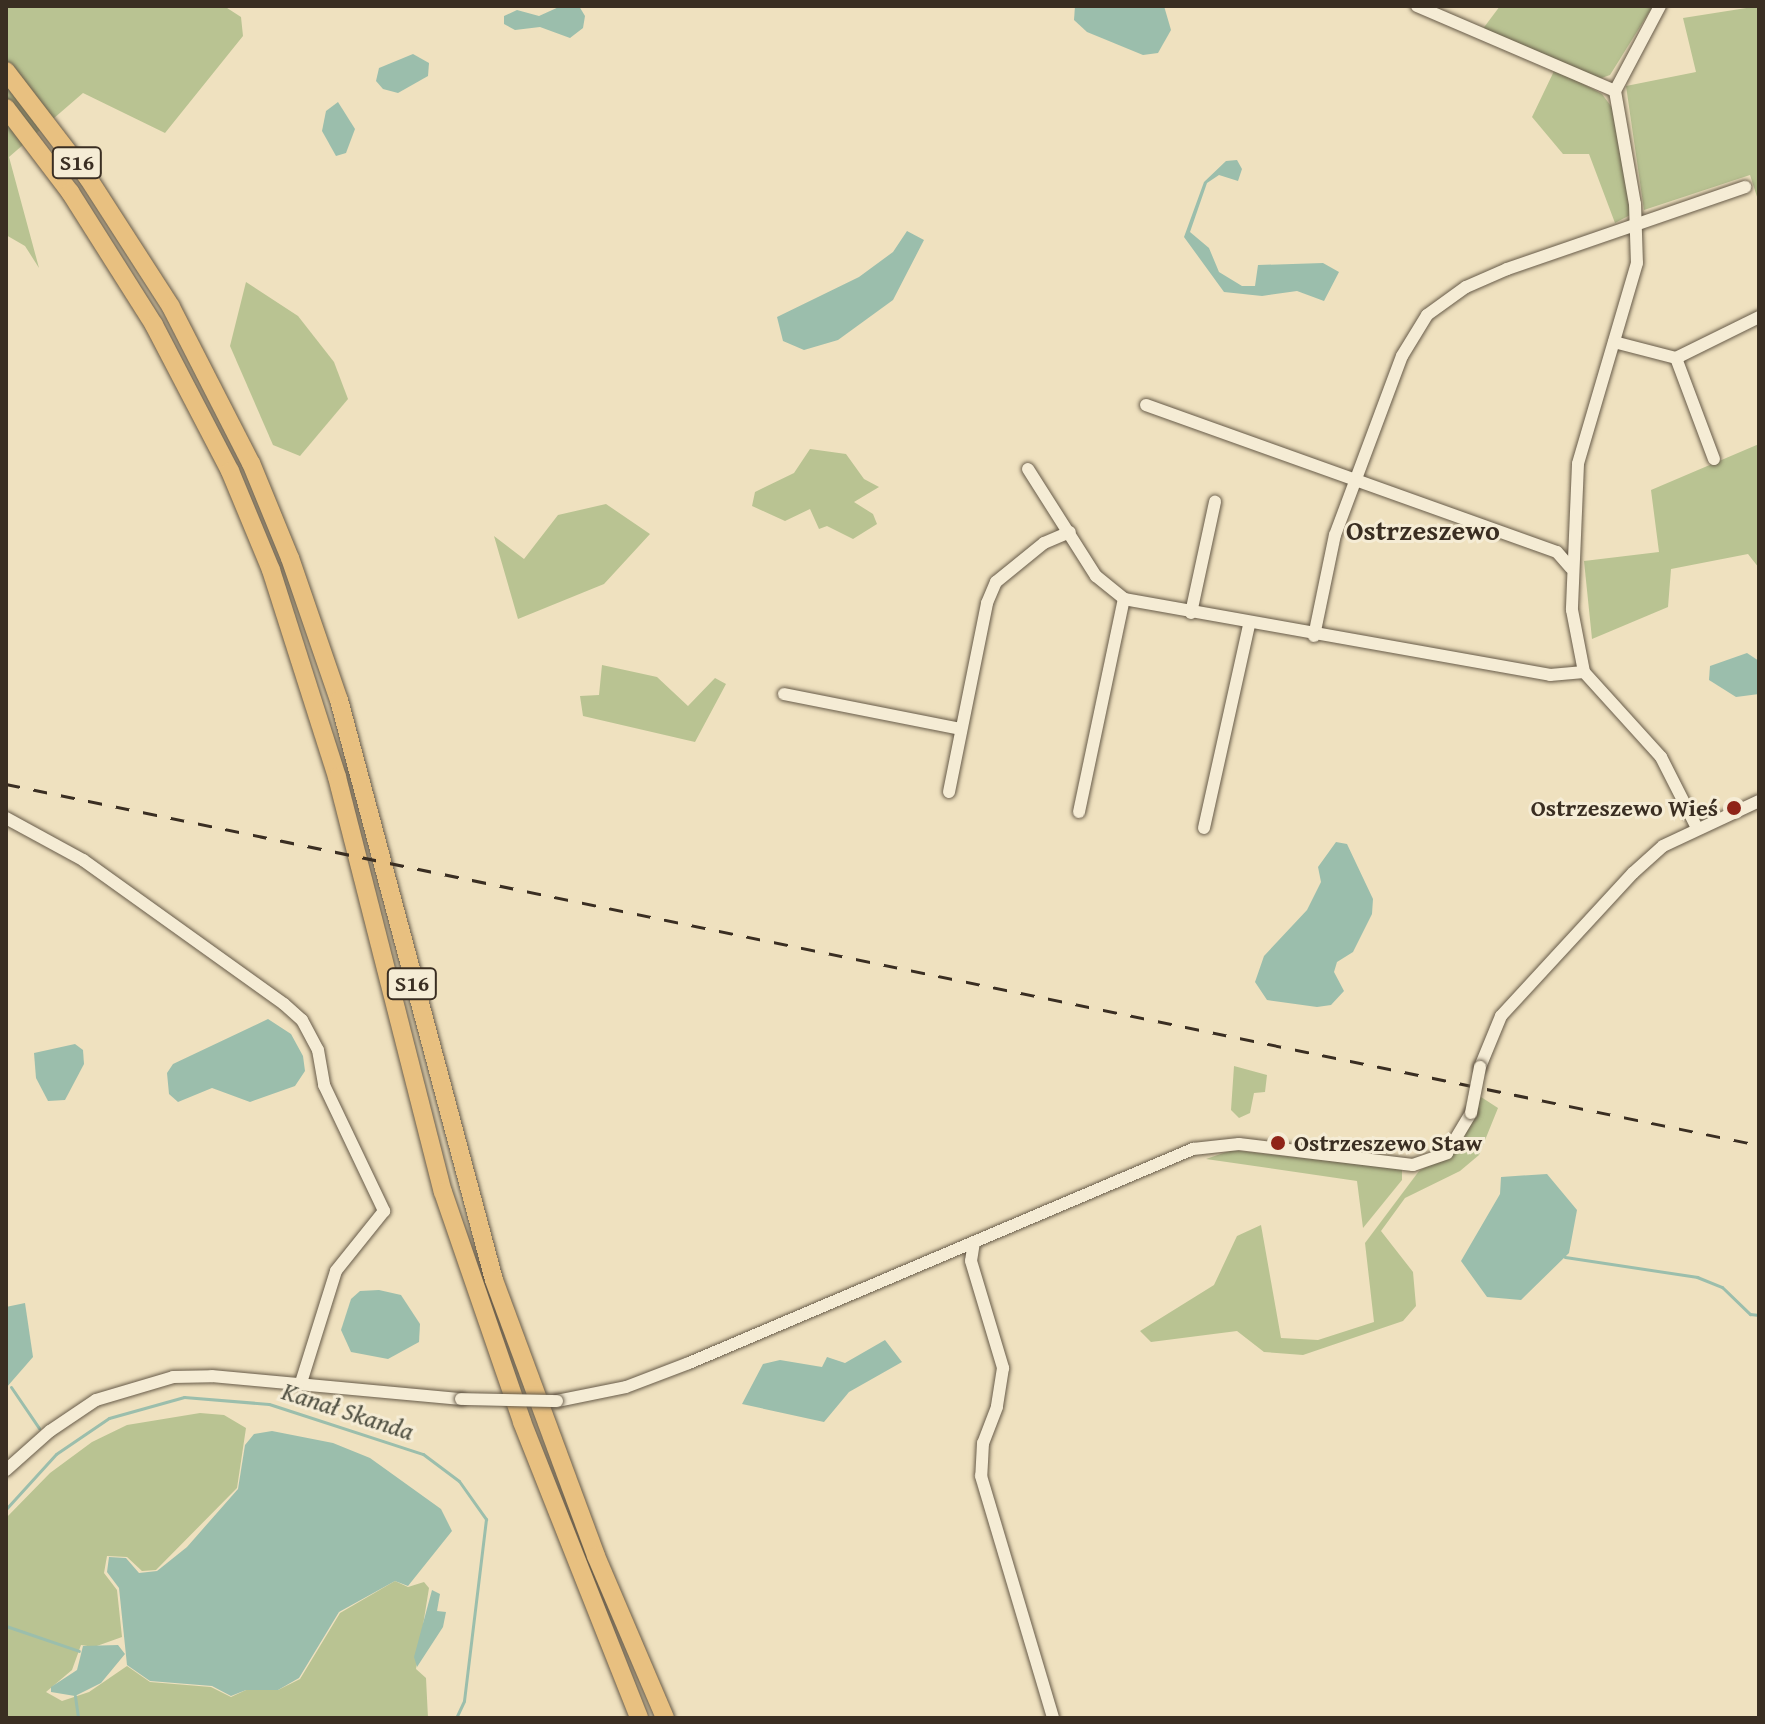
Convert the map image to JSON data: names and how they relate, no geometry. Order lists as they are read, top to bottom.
{
  "streets": {
    "highway": ["S16"]
  },
  "districts": ["Ostrzeszewo"],
  "water": ["Kanał Skanda"],
  "places": ["Ostrzeszewo Wieś", "Ostrzeszewo Staw"]
}
